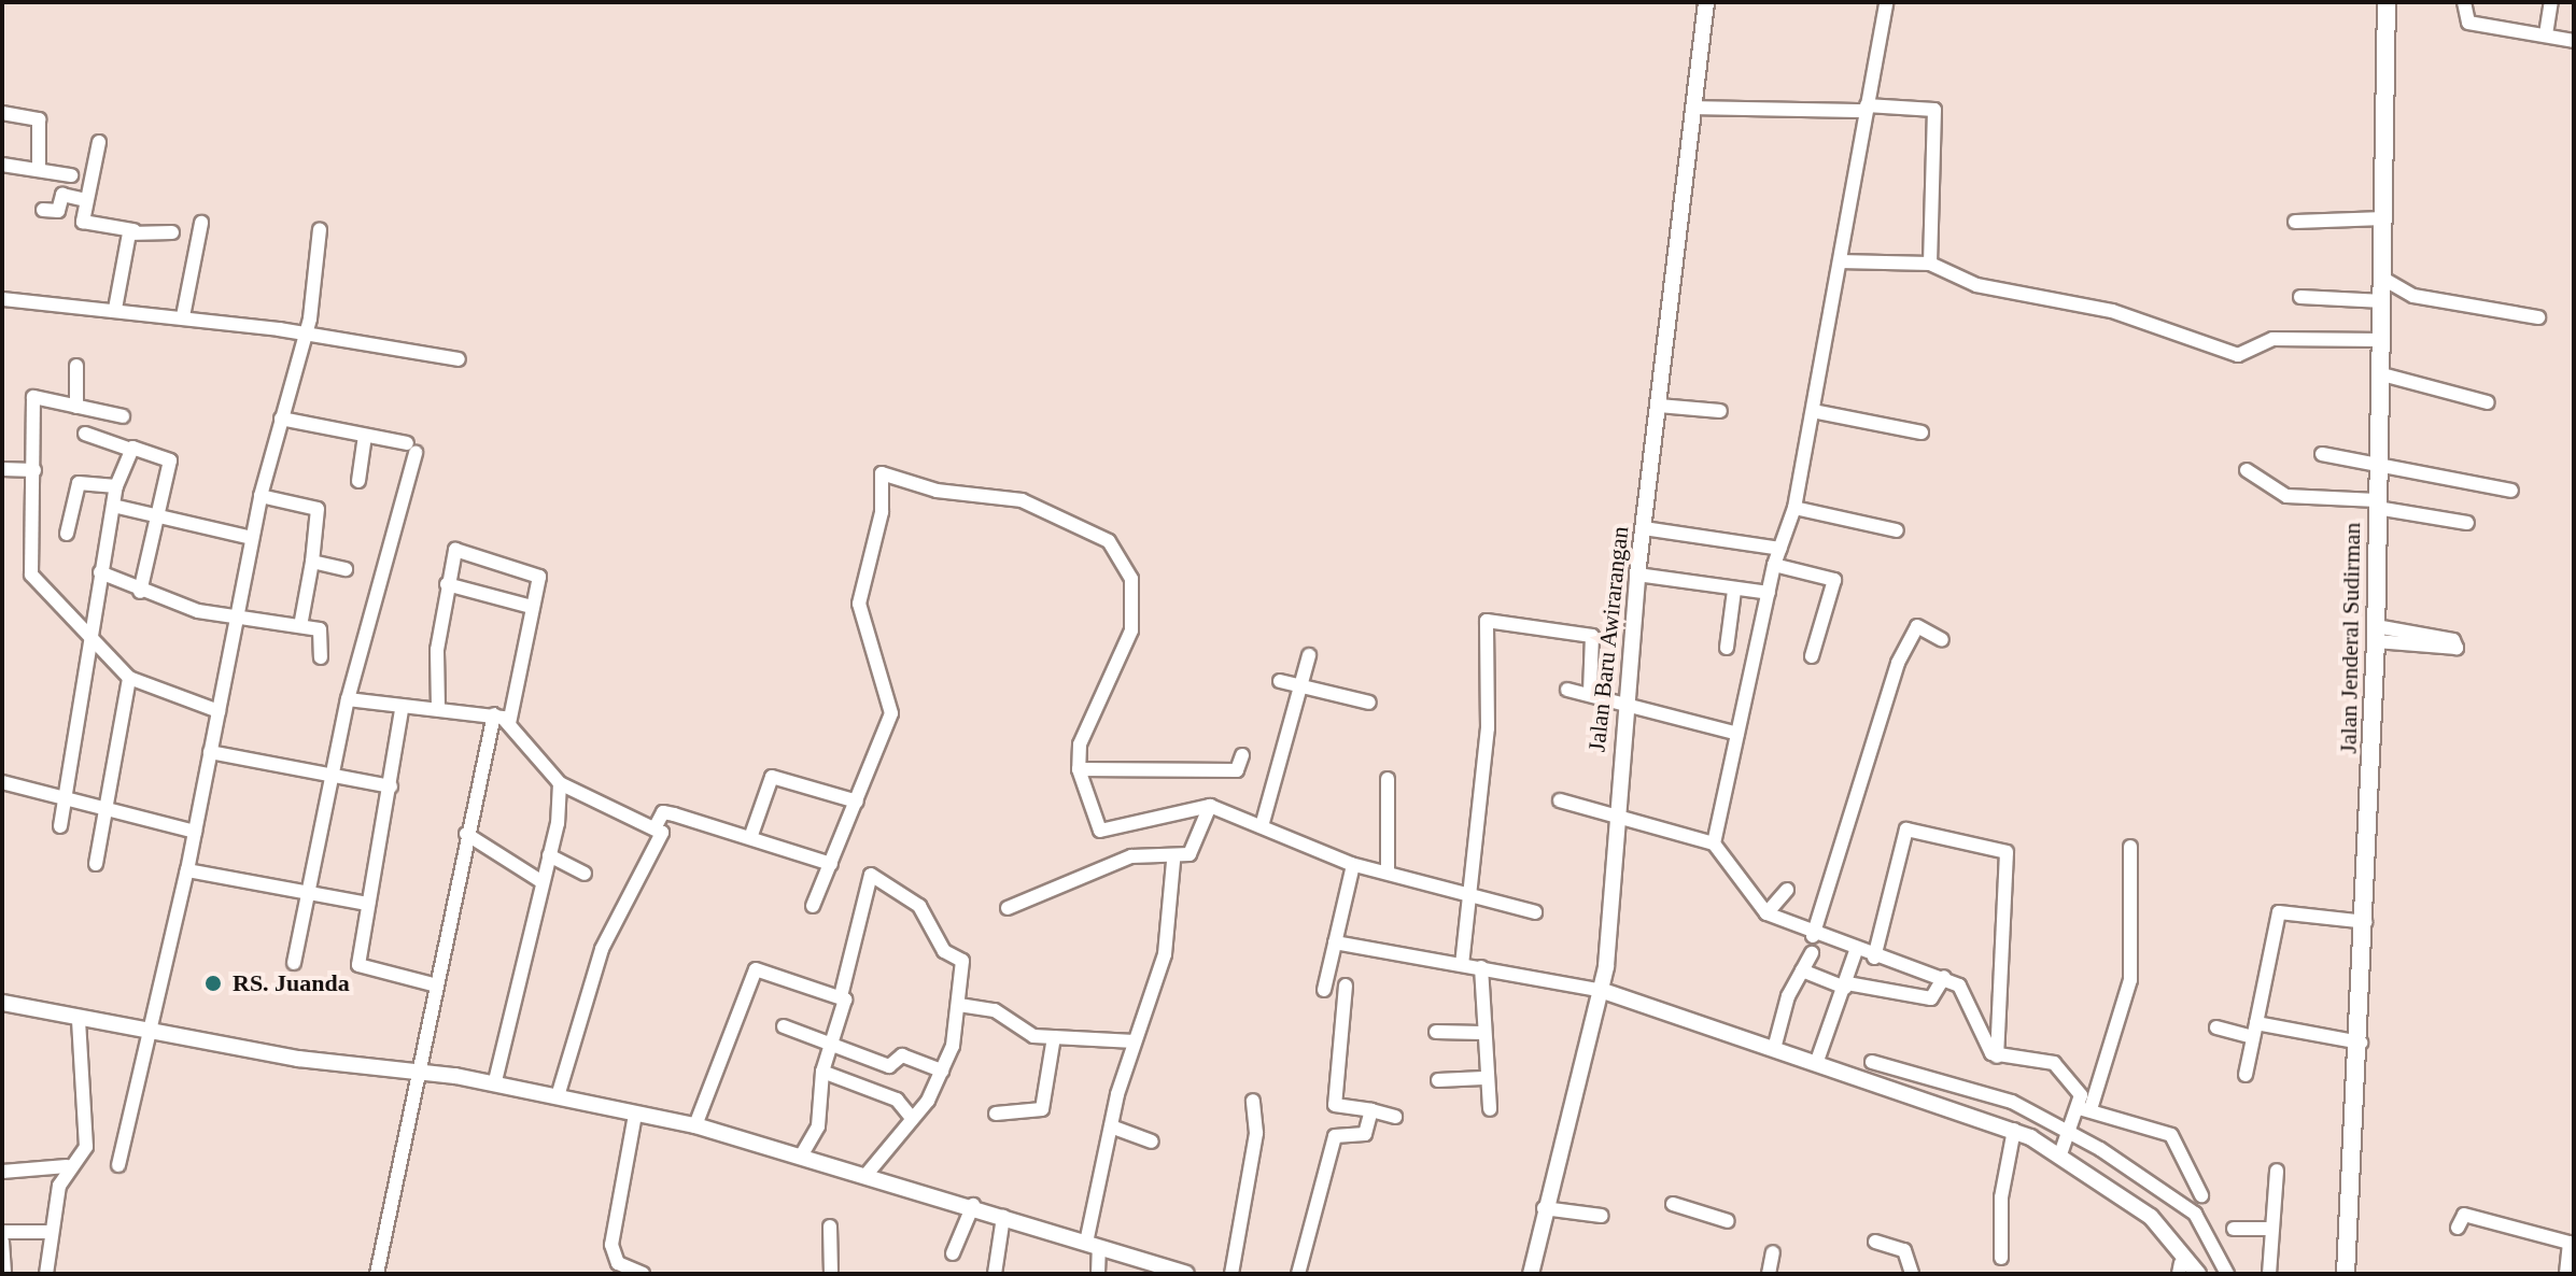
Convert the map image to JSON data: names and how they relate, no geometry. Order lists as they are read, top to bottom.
{
  "streets": {
    "main road": ["Jalan Jenderal Sudirman"],
    "street": ["Jalan Baru Awirarangan"]
  },
  "places": ["RS. Juanda"]
}
